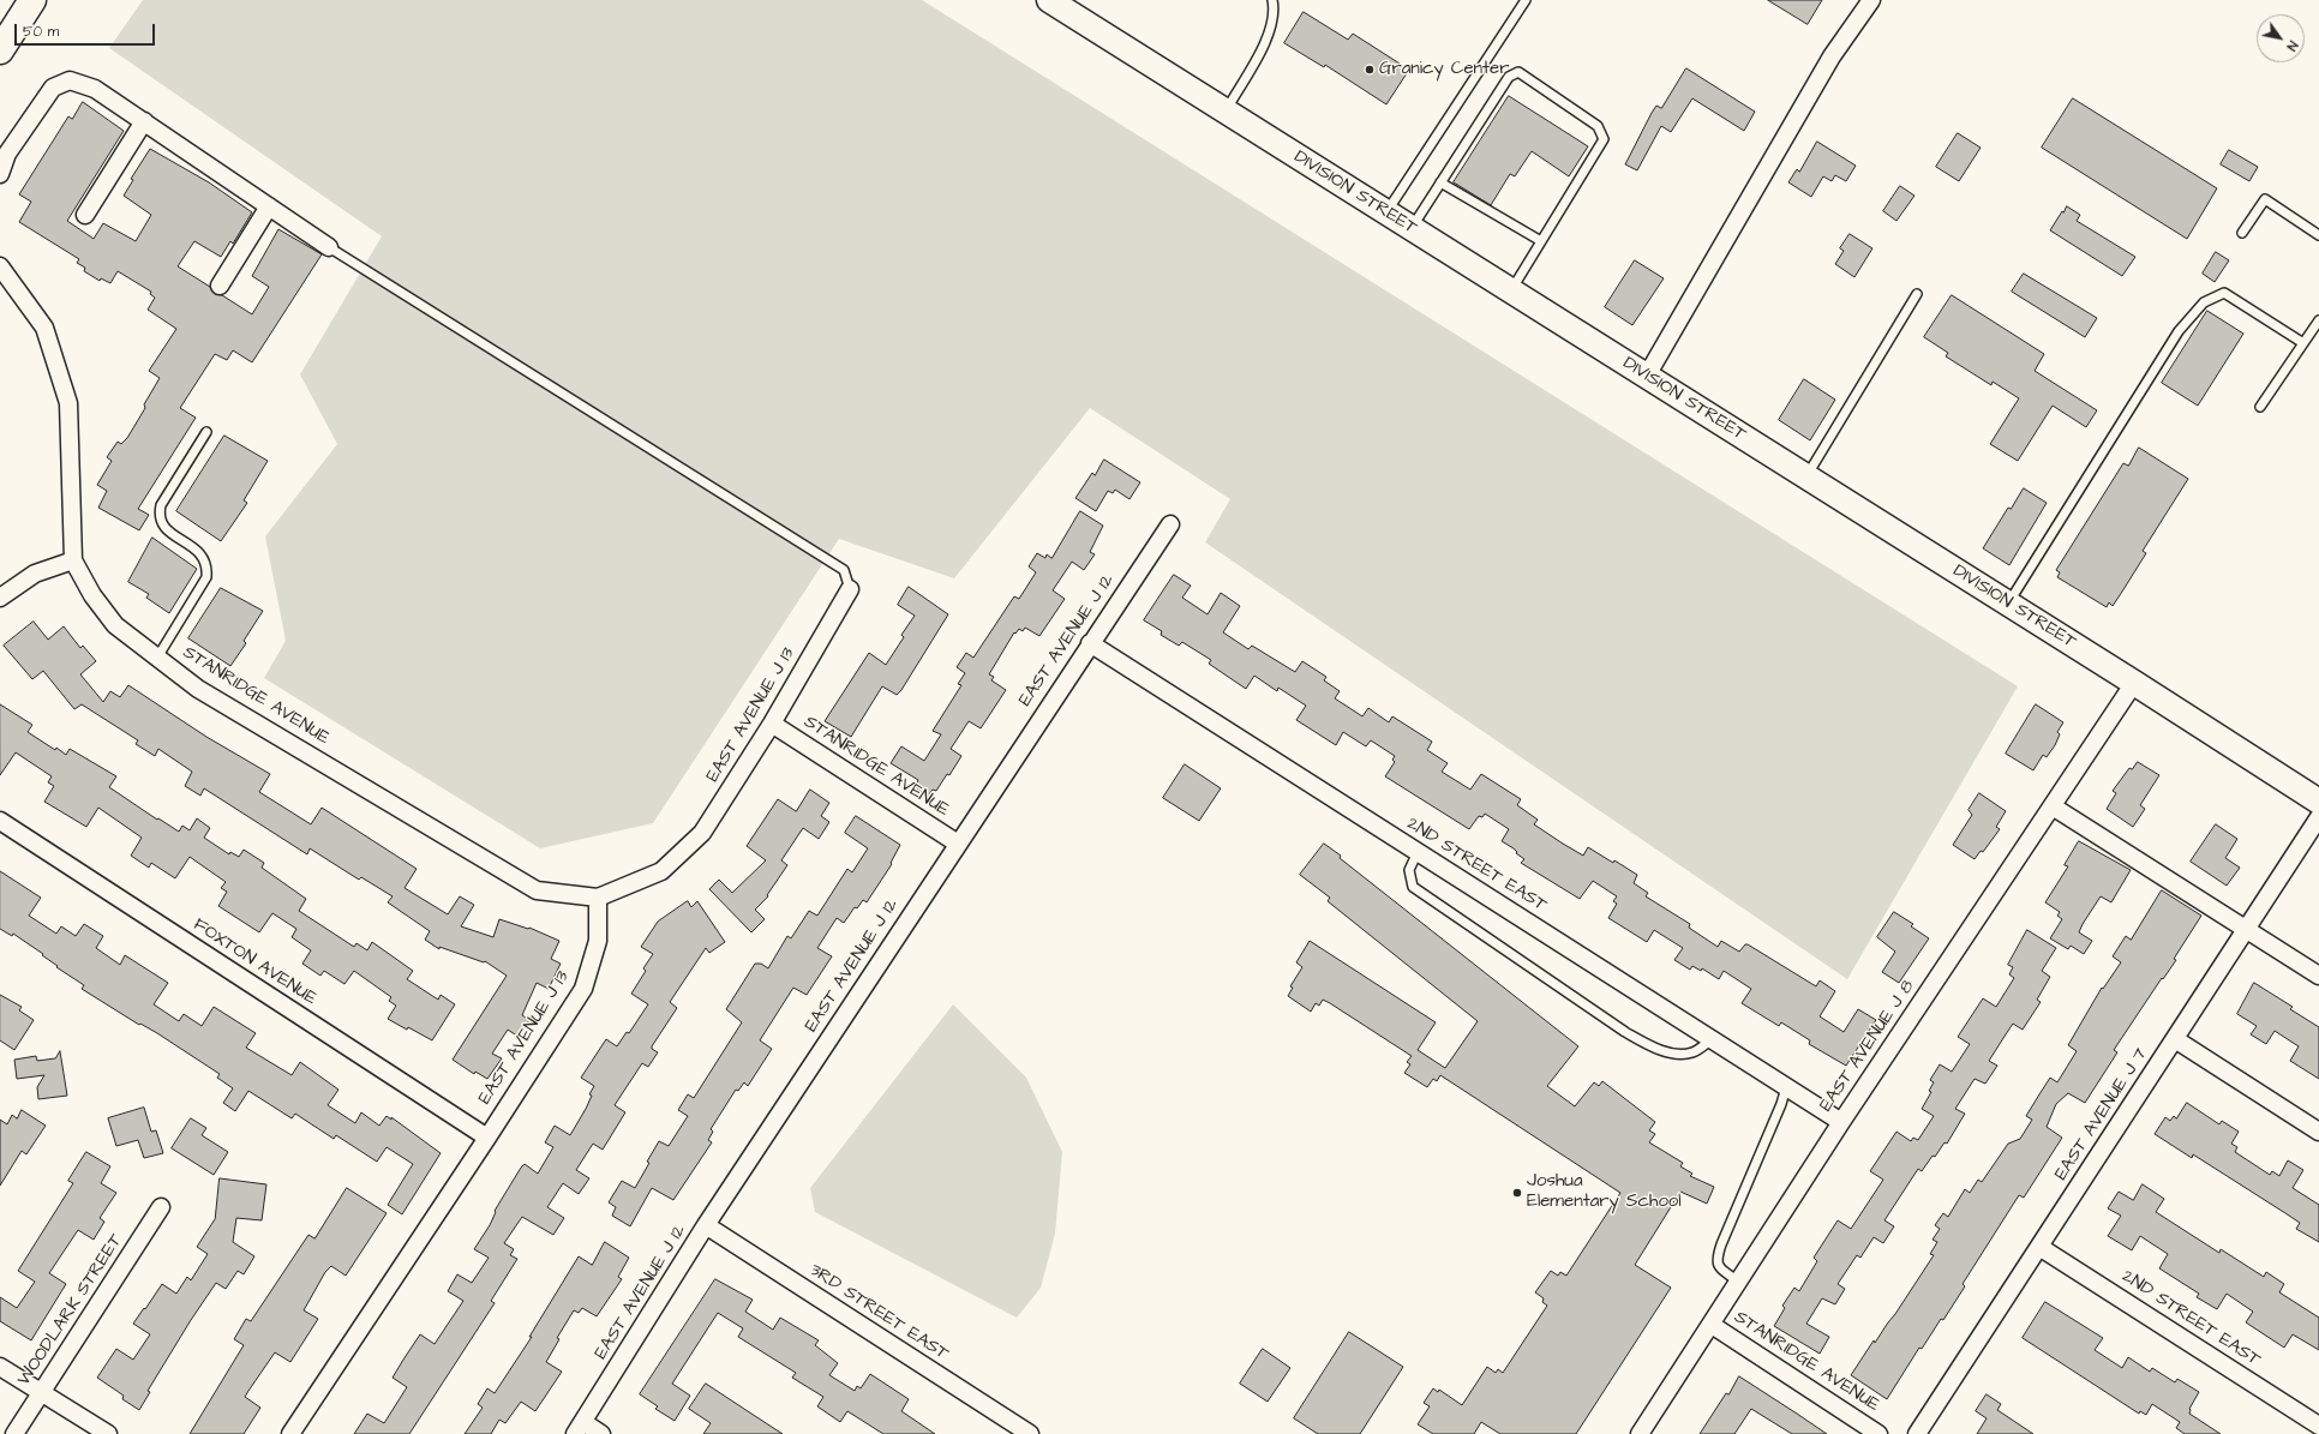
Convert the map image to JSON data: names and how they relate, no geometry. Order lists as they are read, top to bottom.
{
  "streets": {
    "main road": ["DIVISION STREET"],
    "street": [
      "EAST AVENUE J 12",
      "STANRIDGE AVENUE",
      "EAST AVENUE J 13",
      "2ND STREET EAST",
      "FOXTON AVENUE",
      "EAST AVENUE J 8",
      "EAST AVENUE J 7",
      "WOODLARK STREET",
      "3RD STREET EAST"
    ]
  },
  "crossings": [
    ["DIVISION STREET", "EAST AVENUE J 8"],
    ["EAST AVENUE J 12", "STANRIDGE AVENUE"],
    ["EAST AVENUE J 12", "2ND STREET EAST"],
    ["EAST AVENUE J 12", "3RD STREET EAST"],
    ["STANRIDGE AVENUE", "EAST AVENUE J 13"],
    ["STANRIDGE AVENUE", "EAST AVENUE J 8"],
    ["EAST AVENUE J 13", "FOXTON AVENUE"],
    ["2ND STREET EAST", "EAST AVENUE J 8"],
    ["2ND STREET EAST", "EAST AVENUE J 7"]
  ],
  "places": ["Granicy Center", "Joshua Elementary School"],
  "scale_bar": "50 m",
  "north": "bottom right"
}
